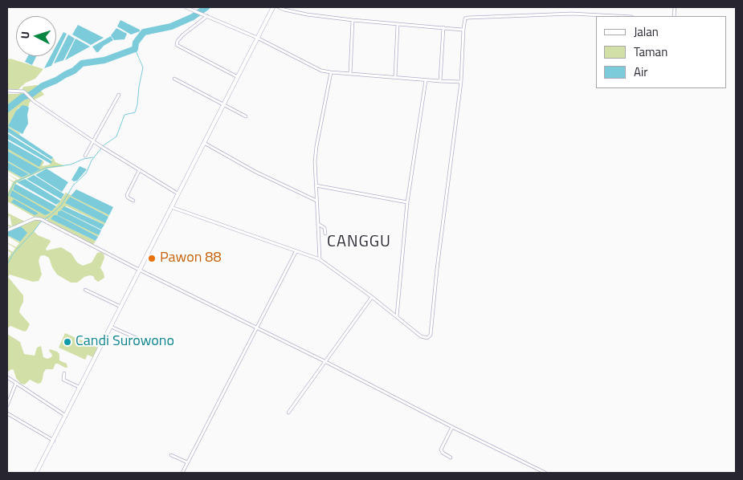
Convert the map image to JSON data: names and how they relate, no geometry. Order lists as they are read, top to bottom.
{
  "districts": ["CANGGU"],
  "places": ["Pawon 88", "Candi Surowono"],
  "legend": ["Jalan", "Taman", "Air"],
  "north": "left"
}
